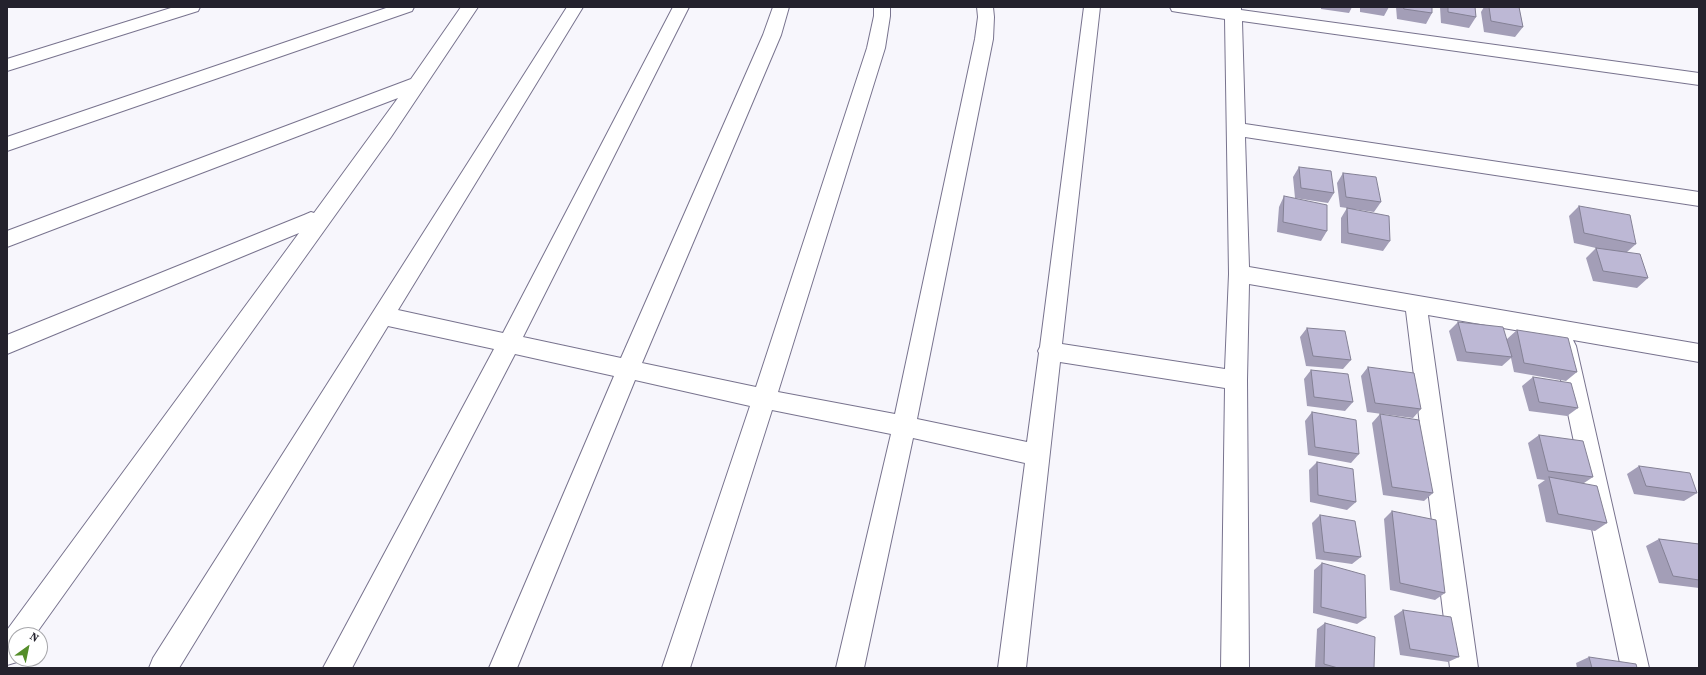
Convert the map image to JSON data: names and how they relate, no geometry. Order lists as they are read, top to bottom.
{
  "north": "top right"
}
